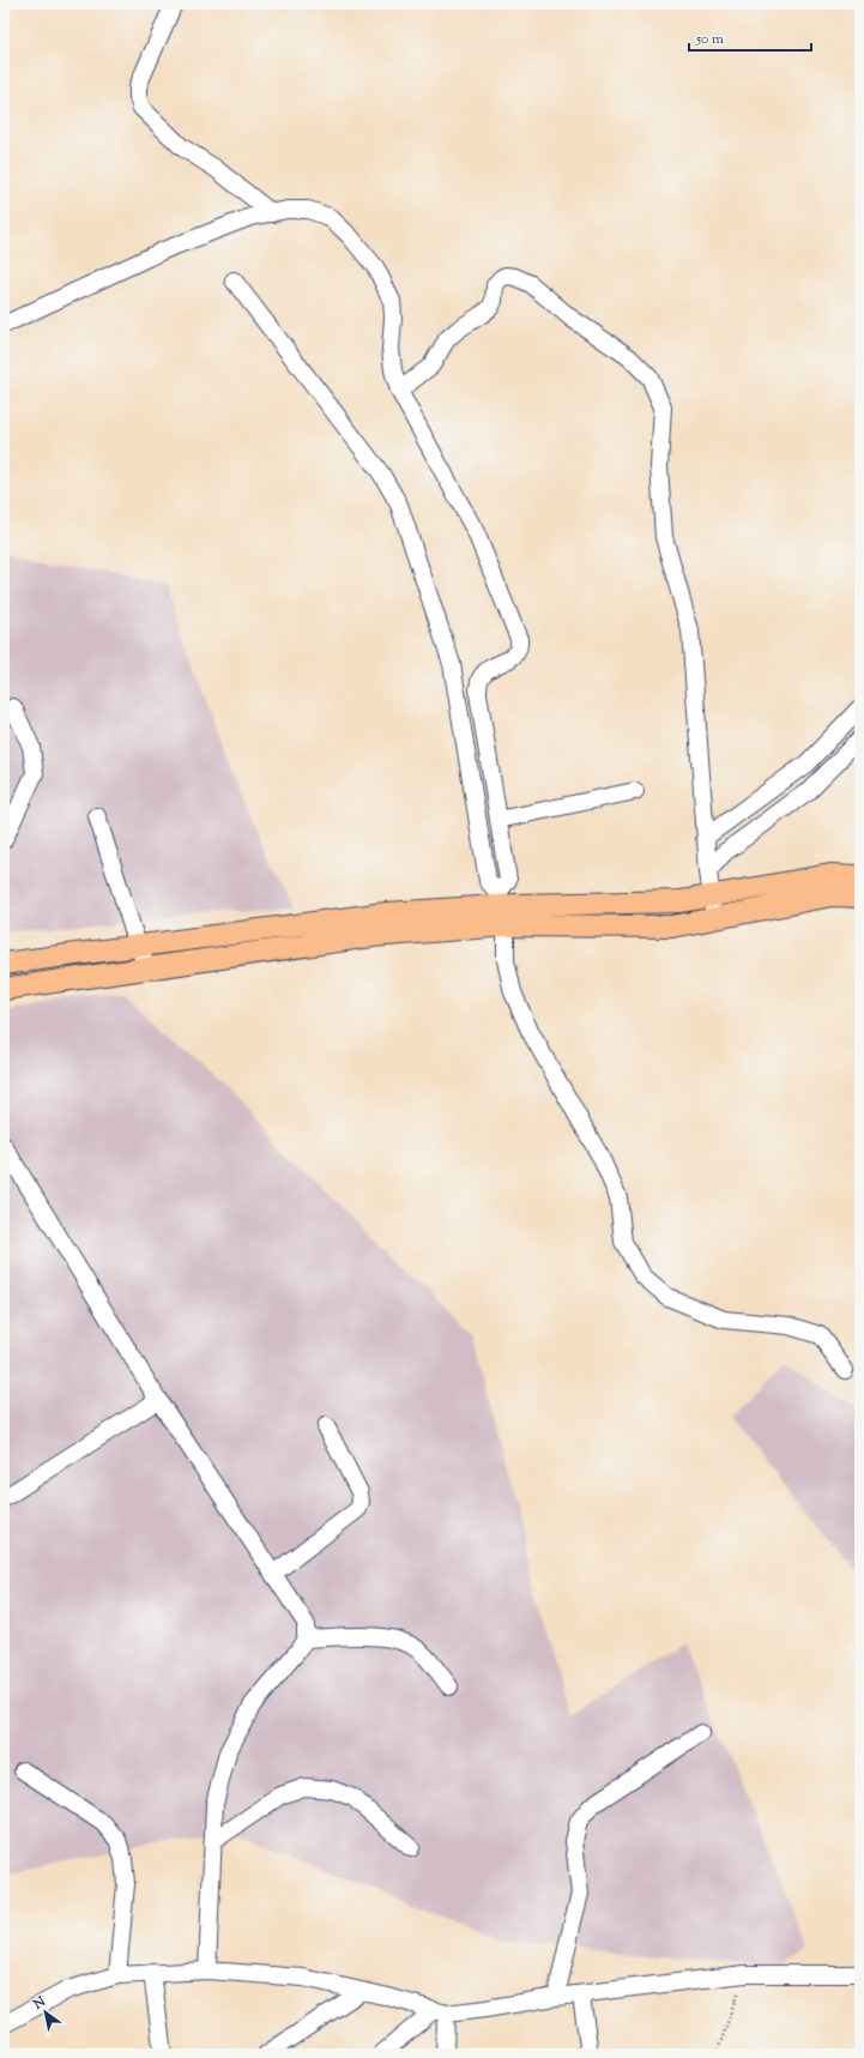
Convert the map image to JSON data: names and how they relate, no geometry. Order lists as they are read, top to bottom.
{
  "scale_bar": "50 m",
  "north": "top left"
}
